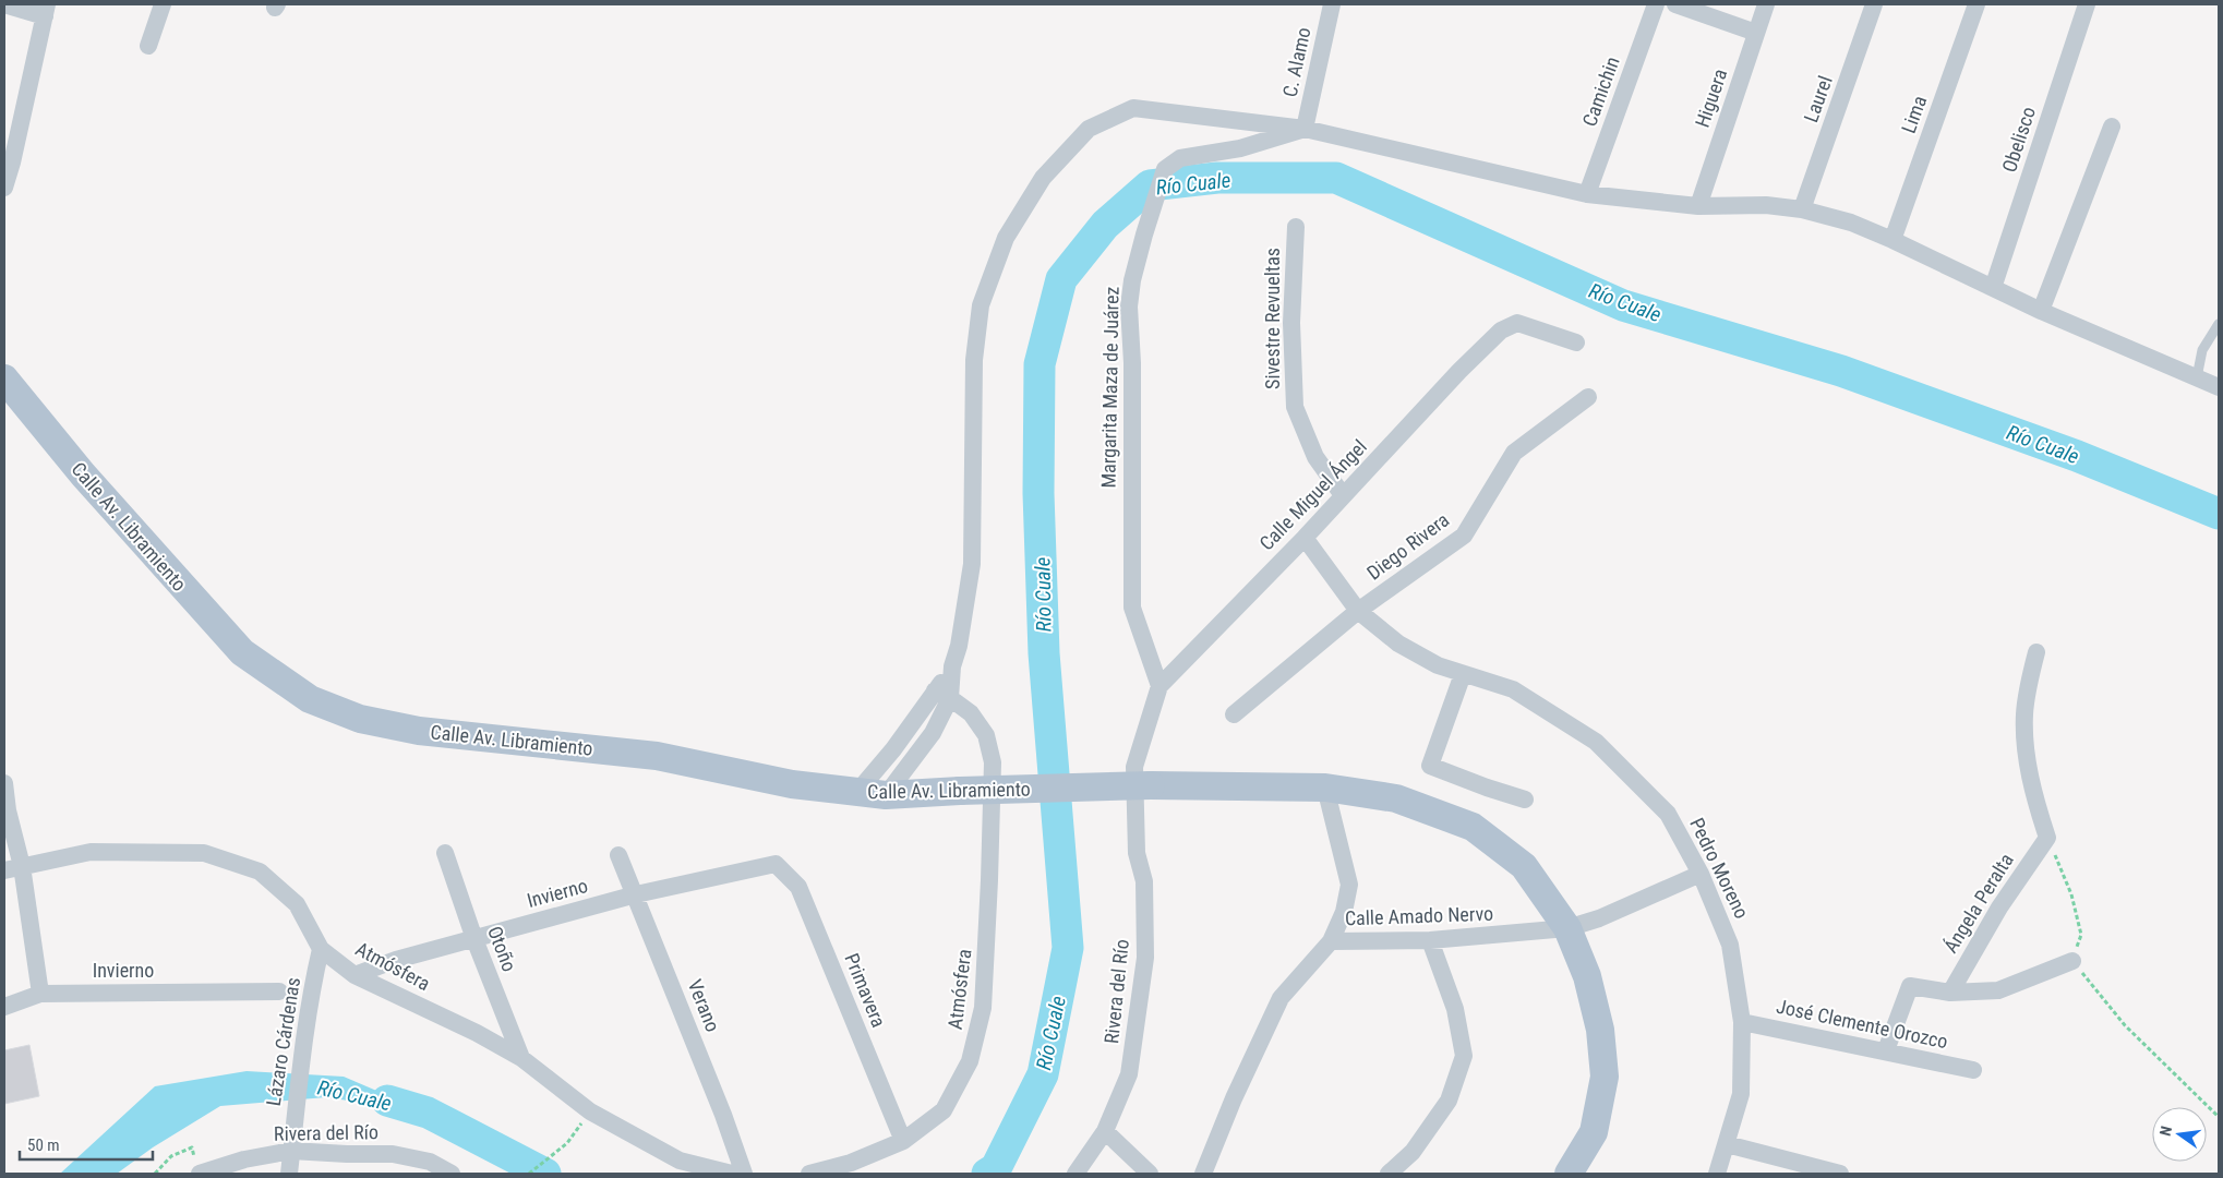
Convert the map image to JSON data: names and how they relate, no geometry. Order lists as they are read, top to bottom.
{
  "streets": {
    "main road": ["Calle Av. Libramiento"],
    "street": [
      "C. Alamo",
      "Camichin",
      "Higuera",
      "Laurel",
      "Lima",
      "Obelisco",
      "Sivestre Revueltas",
      "Margarita Maza de Juárez",
      "Calle Miguel Ángel",
      "Diego Rivera",
      "Pedro Moreno",
      "Invierno",
      "Ángela Peralta",
      "Calle Amado Nervo",
      "Otoño",
      "Atmósfera",
      "Primavera",
      "Rivera del Río",
      "Verano",
      "José Clemente Orozco",
      "Lázaro Cárdenas"
    ]
  },
  "crossings": [
    ["C. Alamo", "Margarita Maza de Juárez"],
    ["Sivestre Revueltas", "Calle Miguel Ángel"],
    ["Margarita Maza de Juárez", "Calle Miguel Ángel"],
    ["Calle Miguel Ángel", "Calle Av. Libramiento"],
    ["Calle Miguel Ángel", "Pedro Moreno"],
    ["Calle Miguel Ángel", "Rivera del Río"],
    ["Calle Av. Libramiento", "Calle Amado Nervo"],
    ["Calle Av. Libramiento", "Rivera del Río"],
    ["Diego Rivera", "Pedro Moreno"],
    ["Pedro Moreno", "Calle Amado Nervo"],
    ["Pedro Moreno", "José Clemente Orozco"],
    ["Invierno", "Otoño"],
    ["Invierno", "Atmósfera"],
    ["Invierno", "Primavera"],
    ["Invierno", "Verano"],
    ["Otoño", "Atmósfera"],
    ["Atmósfera", "Primavera"],
    ["Atmósfera", "Lázaro Cárdenas"],
    ["Rivera del Río", "Lázaro Cárdenas"]
  ],
  "water": ["Río Cuale"],
  "scale_bar": "50 m",
  "north": "left"
}
